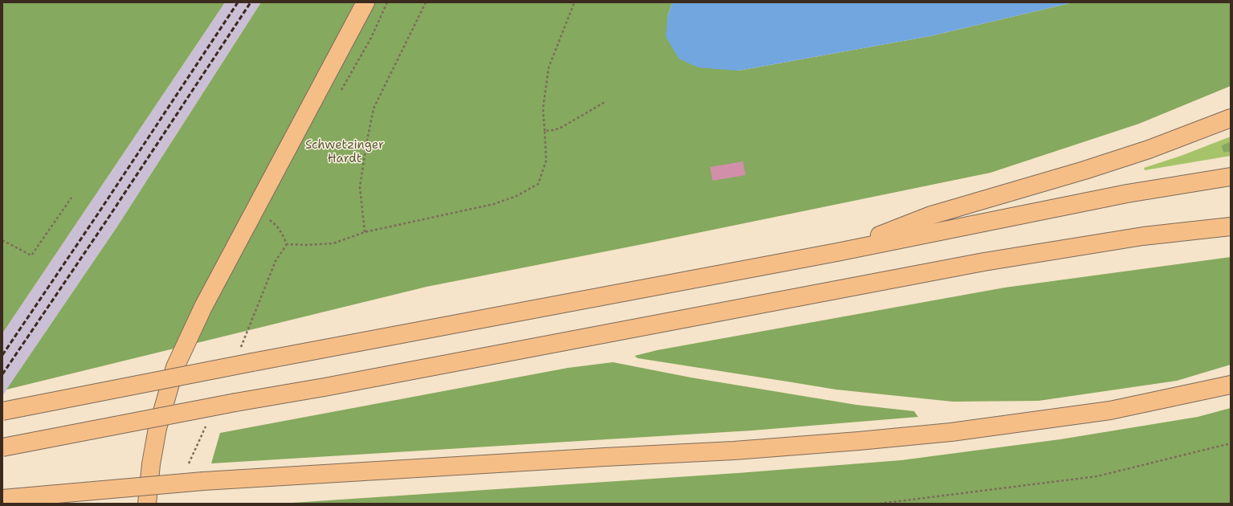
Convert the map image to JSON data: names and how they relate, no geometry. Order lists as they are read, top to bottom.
{
  "parks": ["Schwetzinger Hardt"]
}
